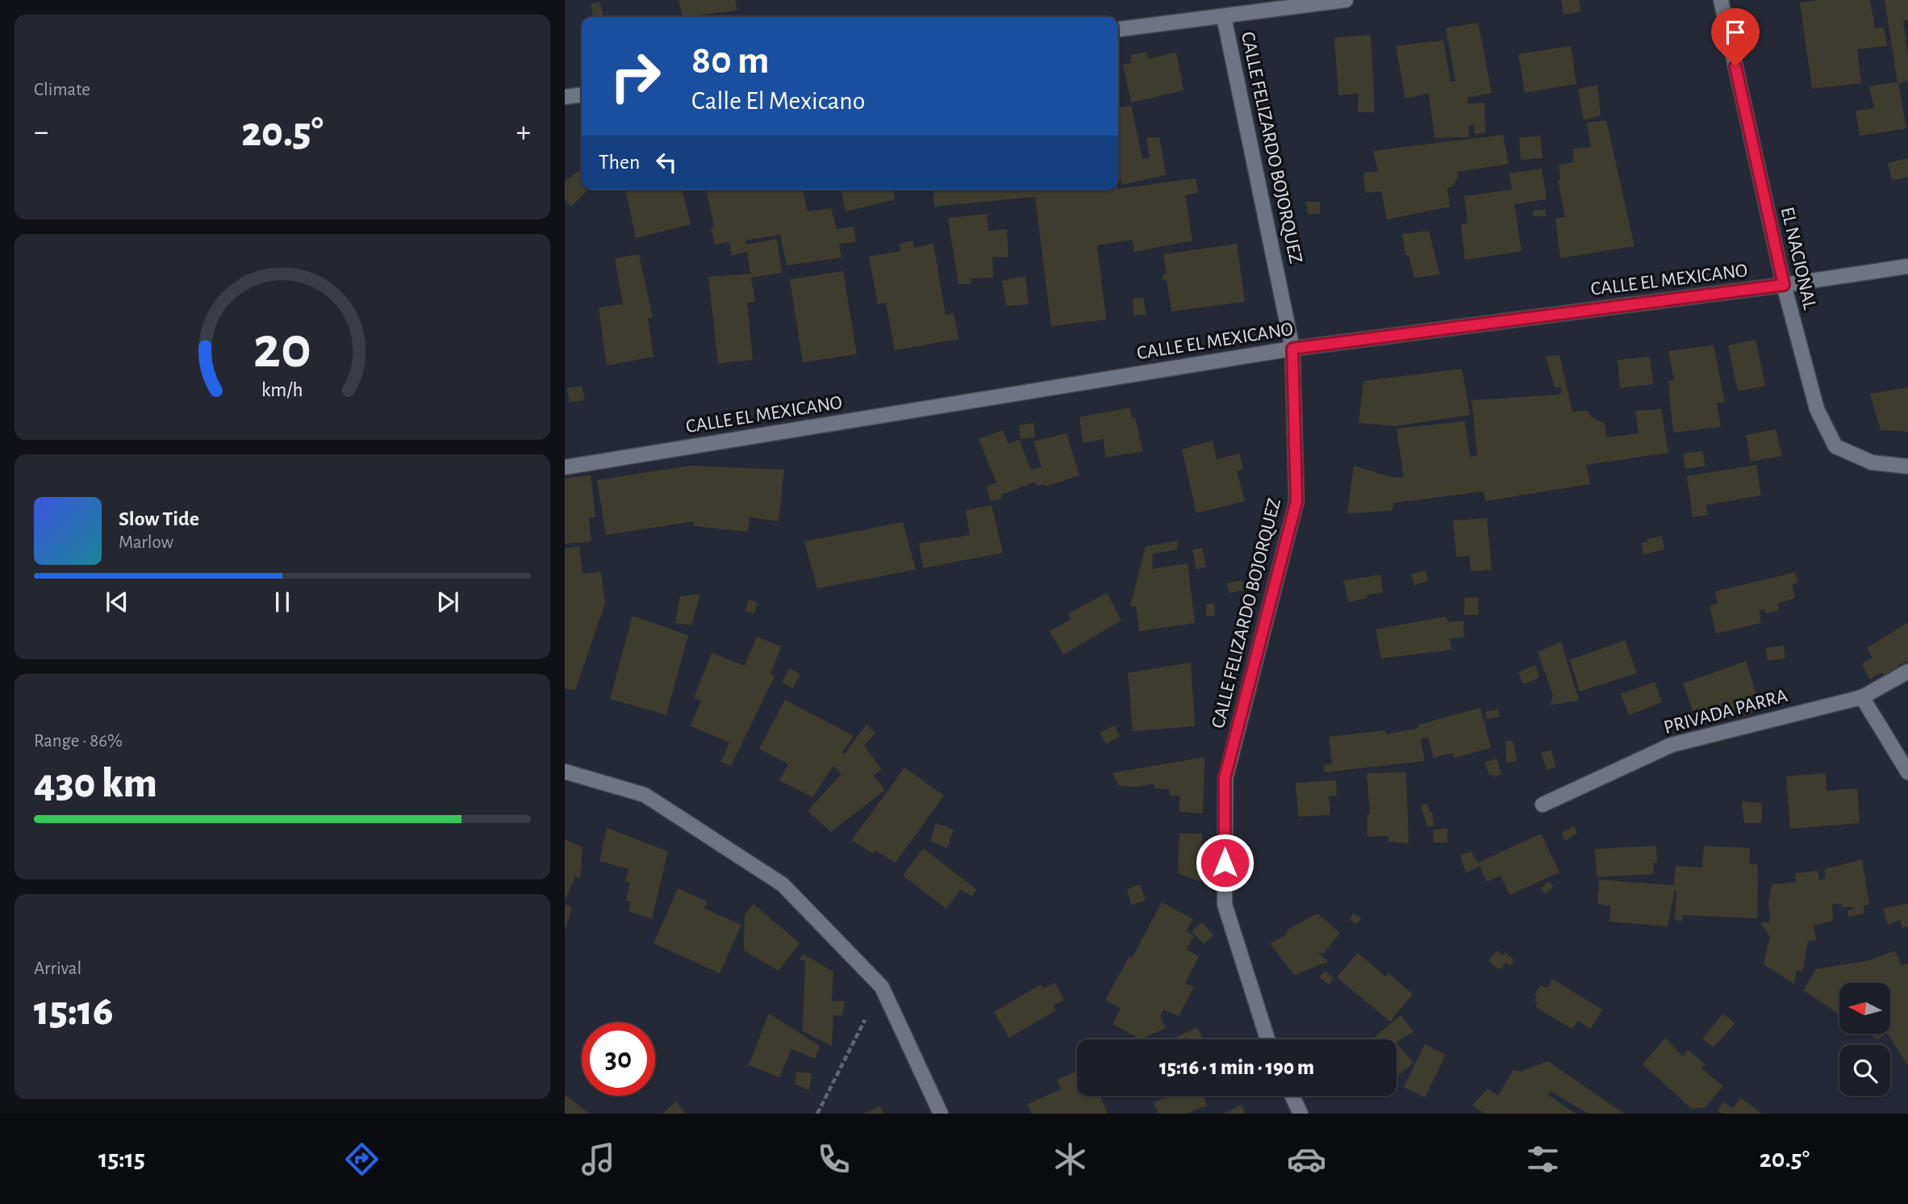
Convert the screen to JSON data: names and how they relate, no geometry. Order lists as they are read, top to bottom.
{
  "streets": {
    "street": [
      "CALLE FELIZARDO BOJORQUEZ",
      "EL NACIONAL",
      "CALLE EL MEXICANO",
      "PRIVADA PARRA"
    ]
  },
  "crossings": [
    ["CALLE FELIZARDO BOJORQUEZ", "CALLE EL MEXICANO"],
    ["EL NACIONAL", "CALLE EL MEXICANO"]
  ],
  "north": "left",
  "page": {
    "tile": [
      "Climate",
      ["Range · 86%", "430 km"],
      ["Arrival", "15:16"]
    ],
    "turn": ["80 m", "Calle El Mexicano"],
    "heat": ["−", "20.5°", "+"],
    "then": "Then",
    "song": ["Slow Tide", "Marlow"],
    "limit": "30",
    "trip": "15:16 · 1 min · 190 m",
    "tabs": ["15:15", "20.5°"],
    "gauge": ["20", "km/h"]
  }
}
